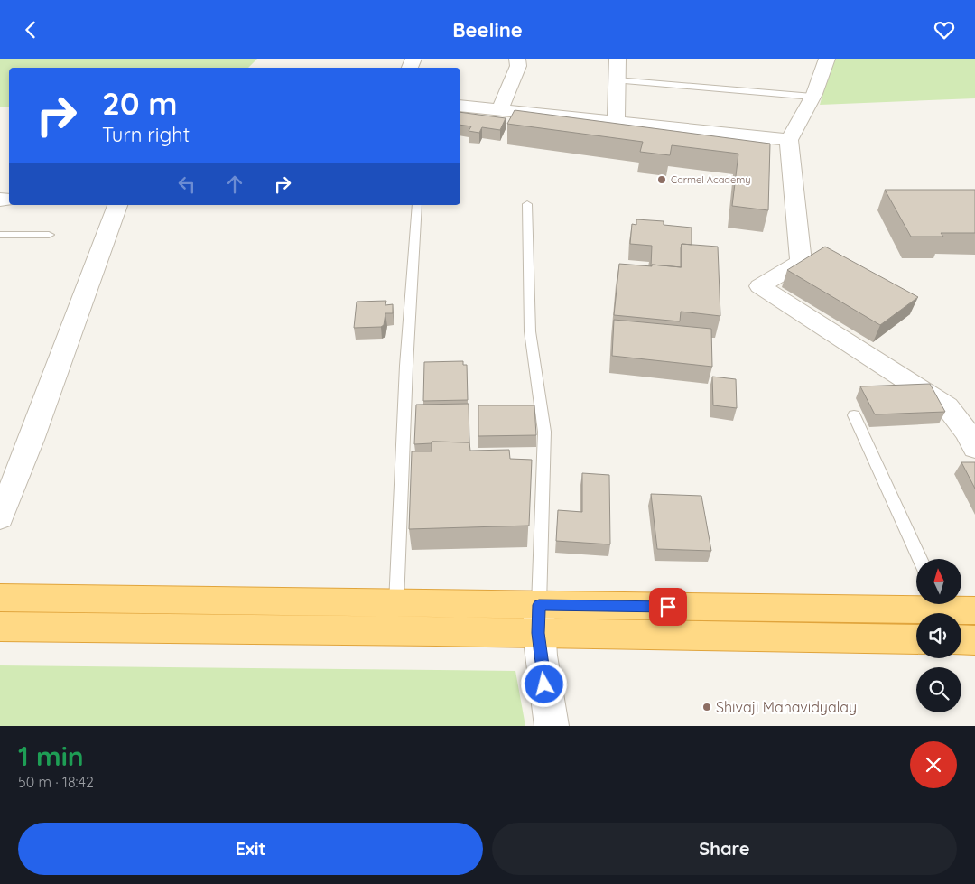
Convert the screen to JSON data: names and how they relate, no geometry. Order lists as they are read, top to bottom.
{
  "places": ["Carmel Academy", "Shivaji Mahavidyalay"],
  "north": "top",
  "page": {
    "header": "Beeline",
    "turn": ["20 m", "Turn right"],
    "heading": ["1 min", "50 m · 18:42"],
    "buttons": ["Exit", "Share"]
  }
}
